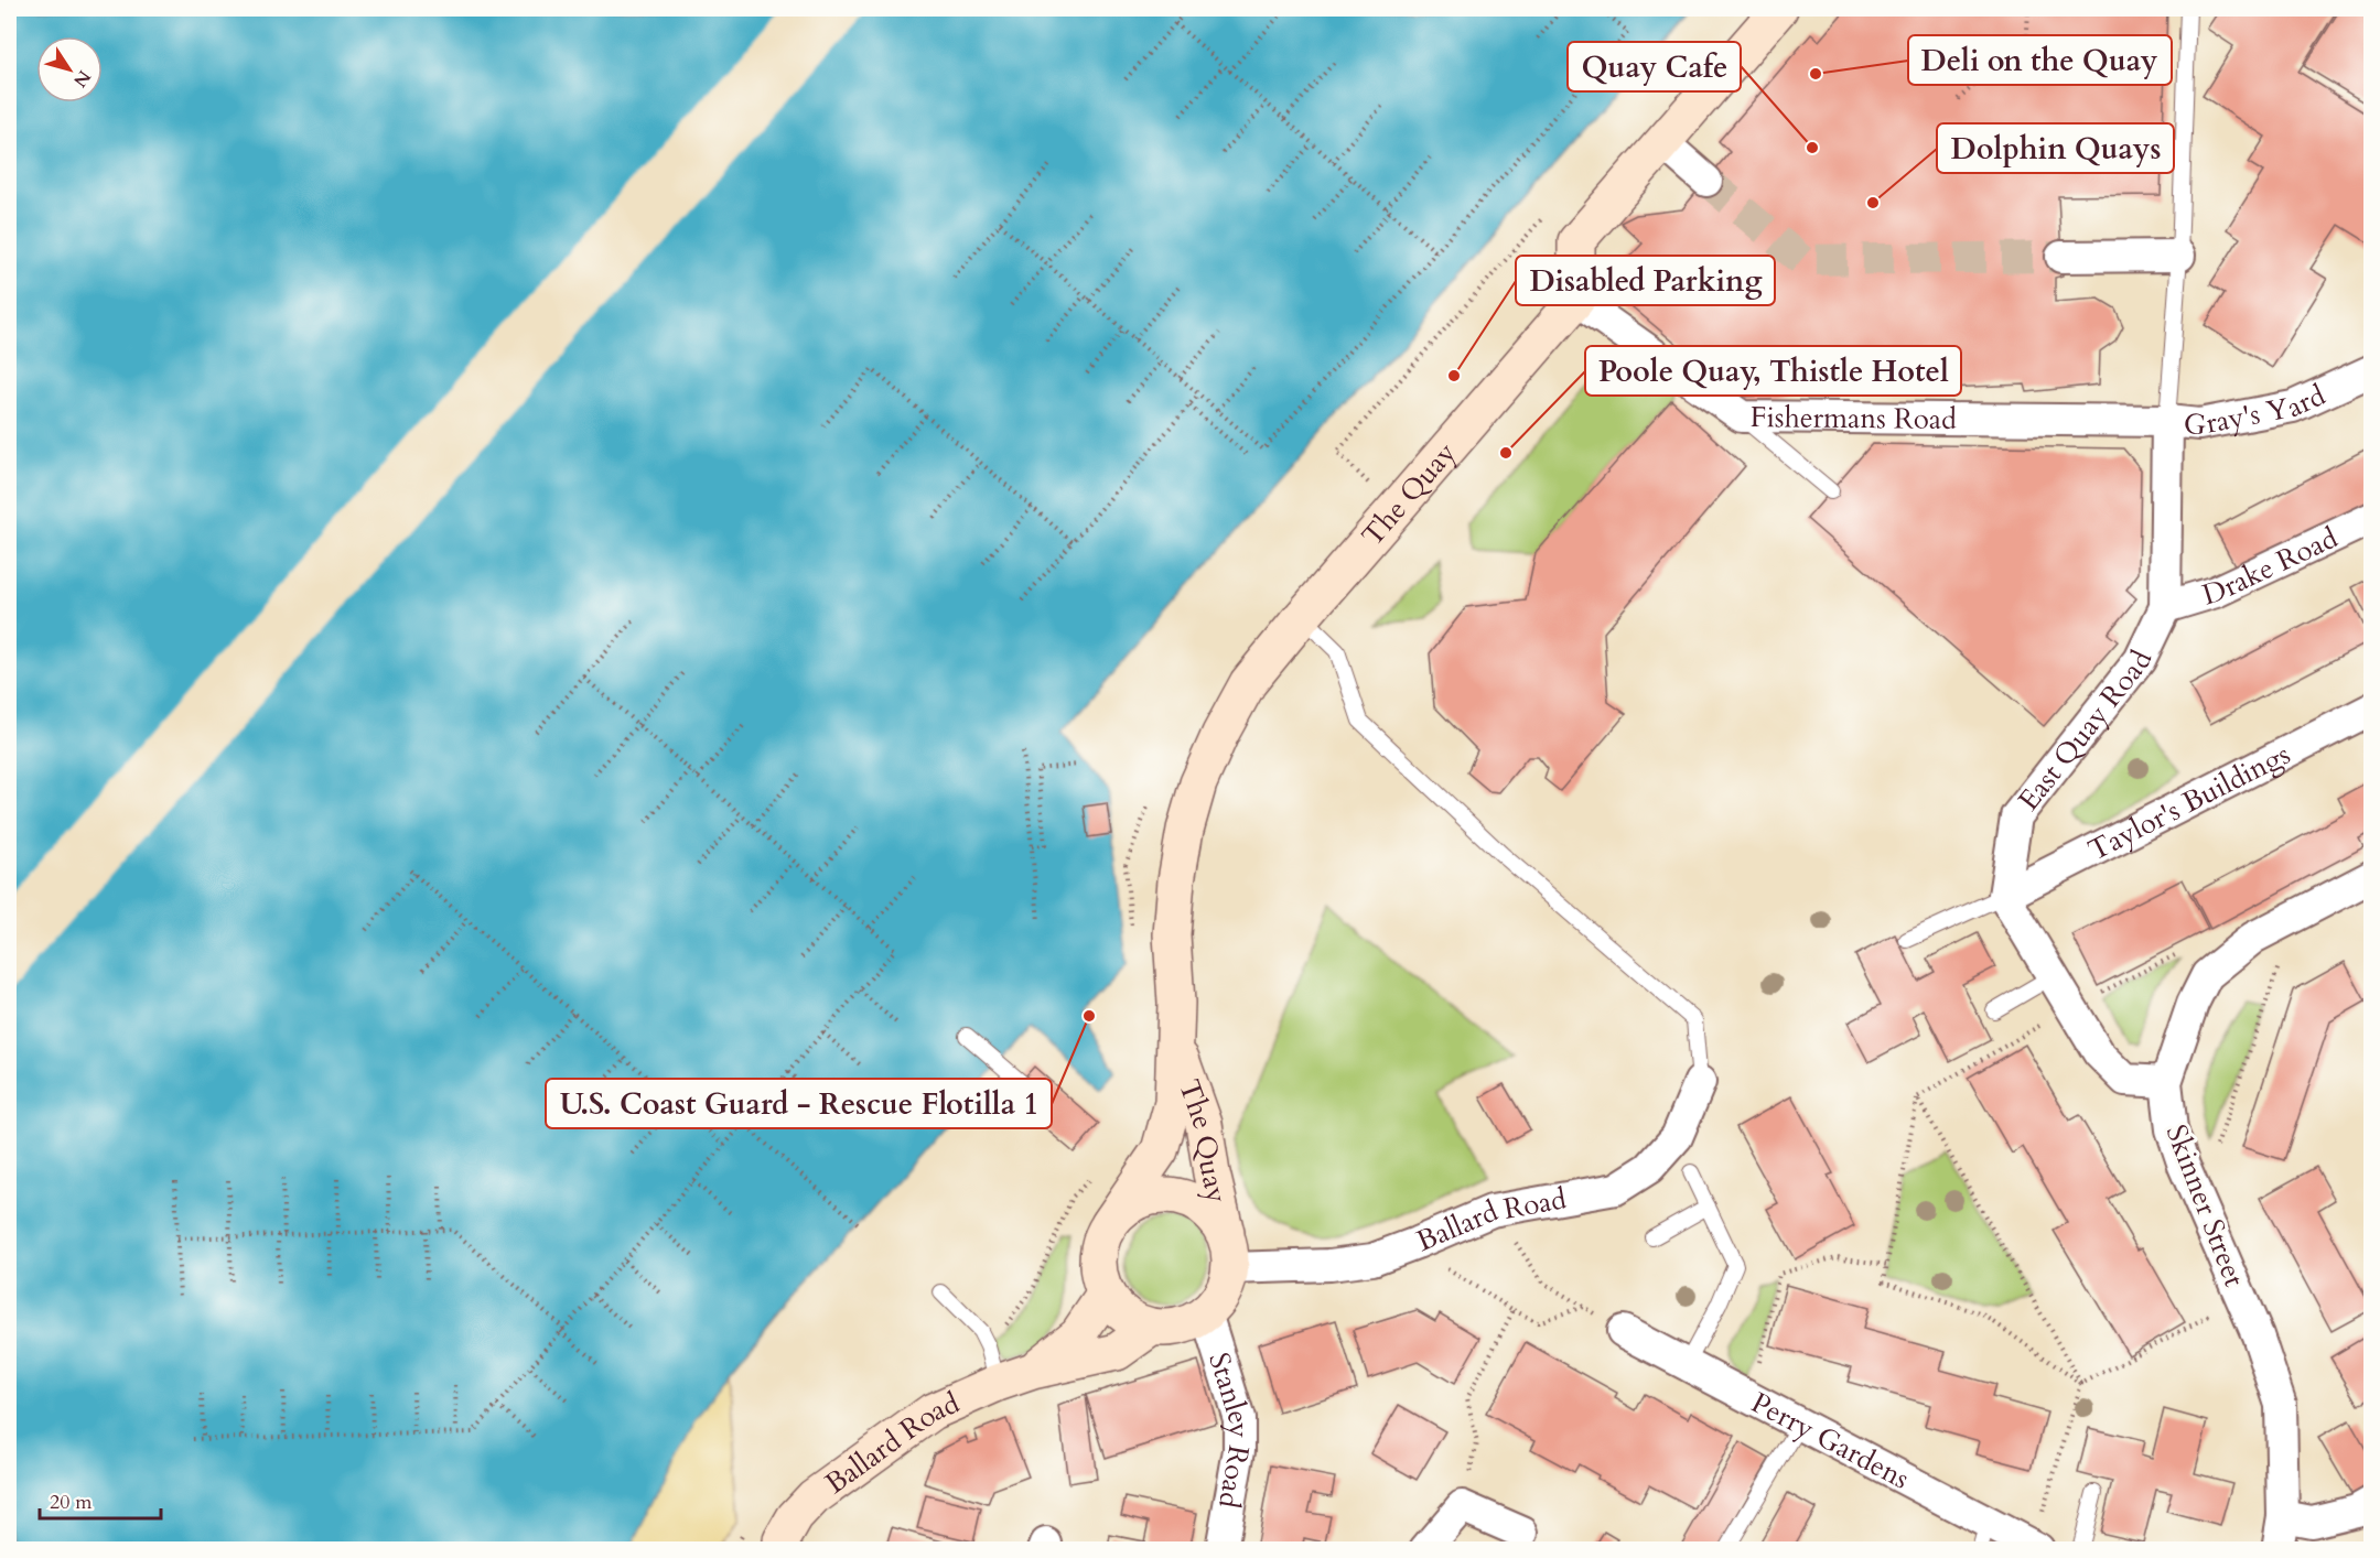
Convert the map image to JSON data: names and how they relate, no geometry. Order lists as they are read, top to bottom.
{
  "streets": {
    "street": [
      "Gray's Yard",
      "Fishermans Road",
      "The Quay",
      "Drake Road",
      "East Quay Road",
      "Taylor's Buildings",
      "Skinner Street",
      "Ballard Road",
      "Stanley Road",
      "Perry Gardens"
    ]
  },
  "crossings": [
    ["Gray's Yard", "Fishermans Road"],
    ["Gray's Yard", "East Quay Road"],
    ["Fishermans Road", "The Quay"],
    ["Fishermans Road", "East Quay Road"],
    ["The Quay", "Ballard Road"],
    ["The Quay", "Stanley Road"],
    ["Drake Road", "East Quay Road"],
    ["East Quay Road", "Taylor's Buildings"],
    ["Ballard Road", "Stanley Road"]
  ],
  "places": [
    "Deli on the Quay",
    "Quay Cafe",
    "Dolphin Quays",
    "Disabled Parking",
    "Poole Quay, Thistle Hotel",
    "U.S. Coast Guard - Rescue Flotilla 1"
  ],
  "scale_bar": "20 m",
  "north": "bottom right"
}
